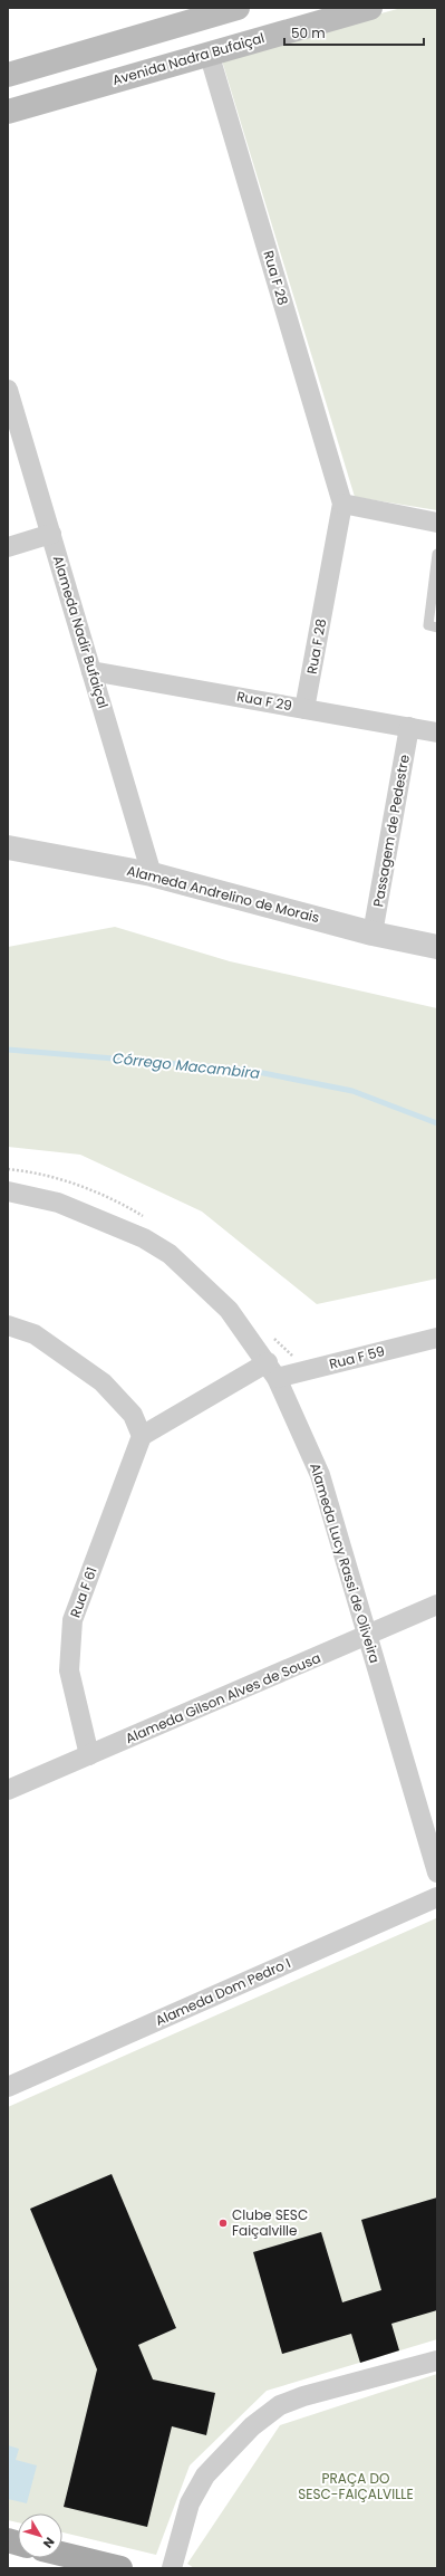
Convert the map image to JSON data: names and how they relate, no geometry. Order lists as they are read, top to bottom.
{
  "streets": {
    "main road": ["Avenida Nadra Bufaiçal"],
    "street": [
      "Rua F 28",
      "Alameda Nadir Bufaiçal",
      "Rua F 29",
      "Passagem de Pedestre",
      "Alameda Andrelino de Morais",
      "Rua F 59",
      "Alameda Lucy Rassi de Oliveira",
      "Rua F 61",
      "Alameda Gilson Alves de Sousa",
      "Alameda Dom Pedro I"
    ]
  },
  "crossings": [
    ["Avenida Nadra Bufaiçal", "Rua F 28"],
    ["Rua F 28", "Rua F 29"],
    ["Alameda Nadir Bufaiçal", "Rua F 29"],
    ["Alameda Nadir Bufaiçal", "Alameda Andrelino de Morais"],
    ["Rua F 29", "Passagem de Pedestre"],
    ["Passagem de Pedestre", "Alameda Andrelino de Morais"],
    ["Rua F 59", "Alameda Lucy Rassi de Oliveira"],
    ["Alameda Lucy Rassi de Oliveira", "Alameda Gilson Alves de Sousa"],
    ["Rua F 61", "Alameda Gilson Alves de Sousa"]
  ],
  "water": ["Córrego Macambira"],
  "parks": ["PRAÇA DO SESC-FAIÇALVILLE"],
  "places": ["Clube SESC Faiçalville"],
  "scale_bar": "50 m",
  "north": "bottom right"
}
